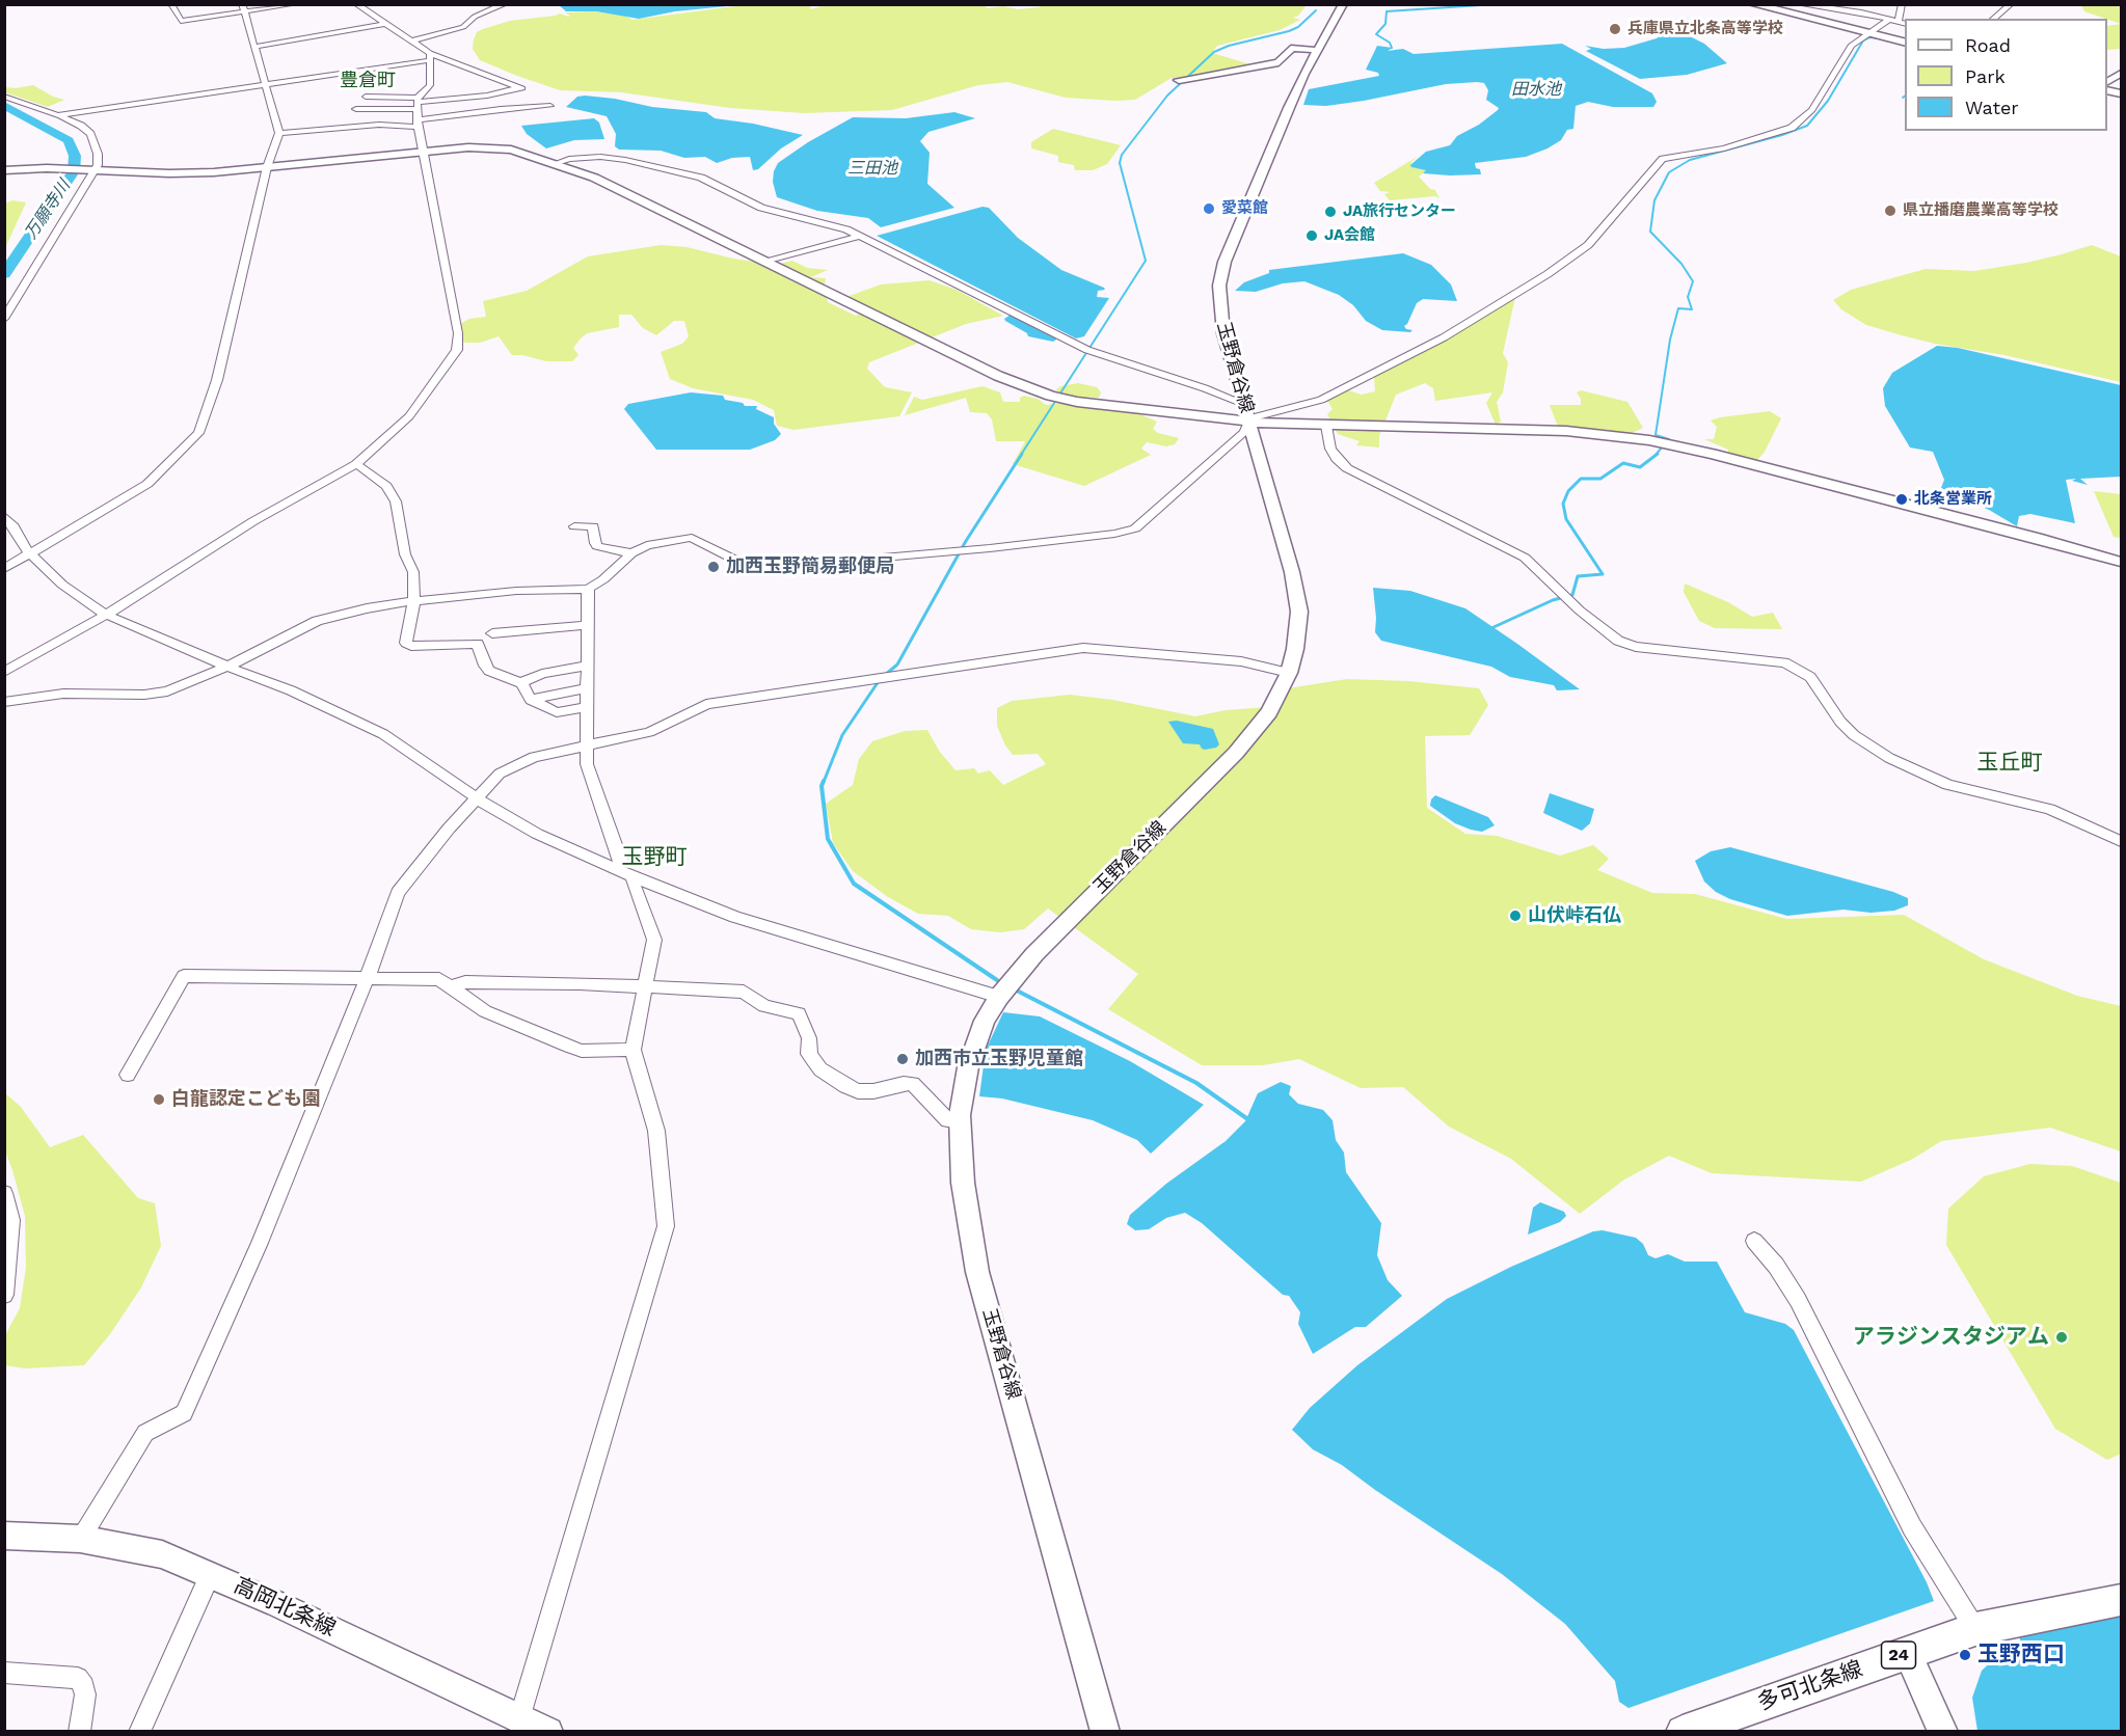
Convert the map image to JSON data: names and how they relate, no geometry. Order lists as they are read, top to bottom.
{
  "streets": {
    "main road": [
      "玉野倉谷線",
      "高岡北条線",
      "24",
      "多可北条線"
    ]
  },
  "districts": ["豊倉町", "玉丘町", "玉野町"],
  "water": ["田水池", "三田池", "万願寺川"],
  "places": [
    "兵庫県立北条高等学校",
    "愛菜館",
    "県立播磨農業高等学校",
    "JA旅行センター",
    "JA会館",
    "北条営業所",
    "加西玉野簡易郵便局",
    "山伏峠石仏",
    "加西市立玉野児童館",
    "白龍認定こども園",
    "アラジンスタジアム",
    "玉野西口"
  ],
  "legend": ["Road", "Park", "Water"]
}
